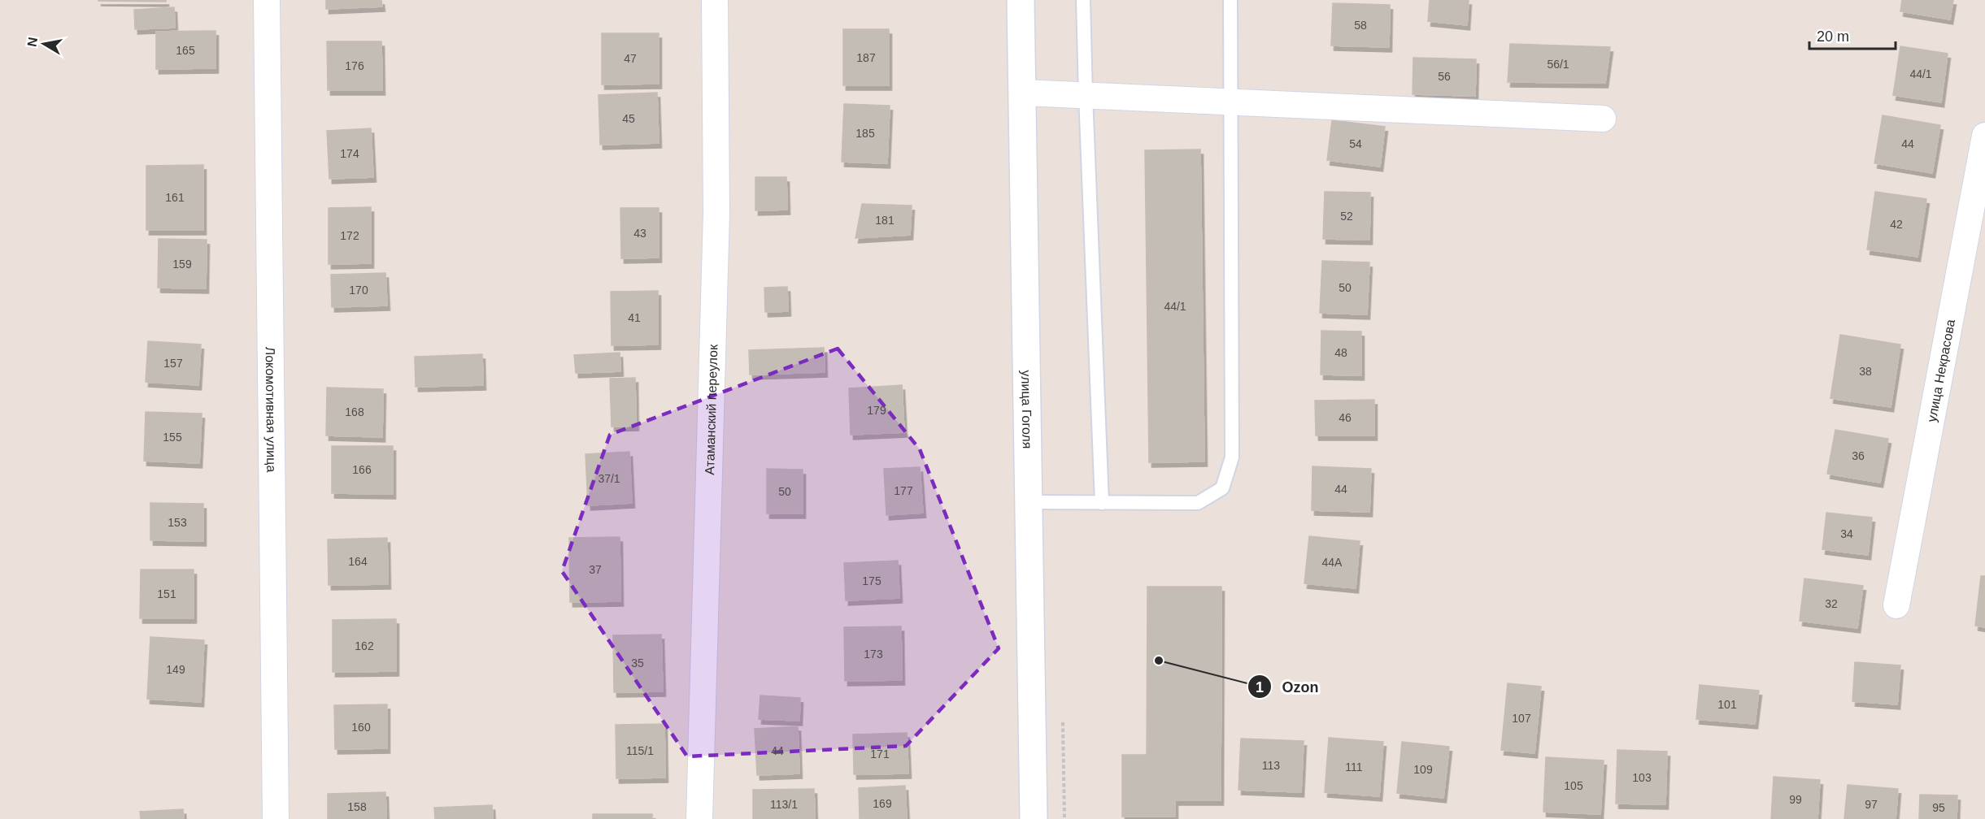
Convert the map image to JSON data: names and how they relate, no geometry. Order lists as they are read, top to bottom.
{
  "streets": {
    "main road": ["улица Гоголя"],
    "street": ["улица Некрасова", "Локомотивная улица", "Атаманский переулок"]
  },
  "places": ["Ozon"],
  "house_numbers": [
    "58",
    "165",
    "187",
    "47",
    "56/1",
    "176",
    "44/1",
    "56",
    "45",
    "185",
    "54",
    "44",
    "174",
    "161",
    "52",
    "181",
    "42",
    "43",
    "172",
    "159",
    "50",
    "170",
    "44/1",
    "41",
    "48",
    "157",
    "38",
    "179",
    "168",
    "46",
    "155",
    "36",
    "166",
    "37/1",
    "44",
    "177",
    "50",
    "153",
    "34",
    "164",
    "44А",
    "37",
    "175",
    "151",
    "32",
    "162",
    "173",
    "35",
    "149",
    "101",
    "107",
    "160",
    "115/1",
    "44",
    "171",
    "113",
    "111",
    "109",
    "103",
    "105",
    "99",
    "169",
    "113/1",
    "97",
    "158",
    "95"
  ],
  "scale_bar": "20 m",
  "north": "left"
}
